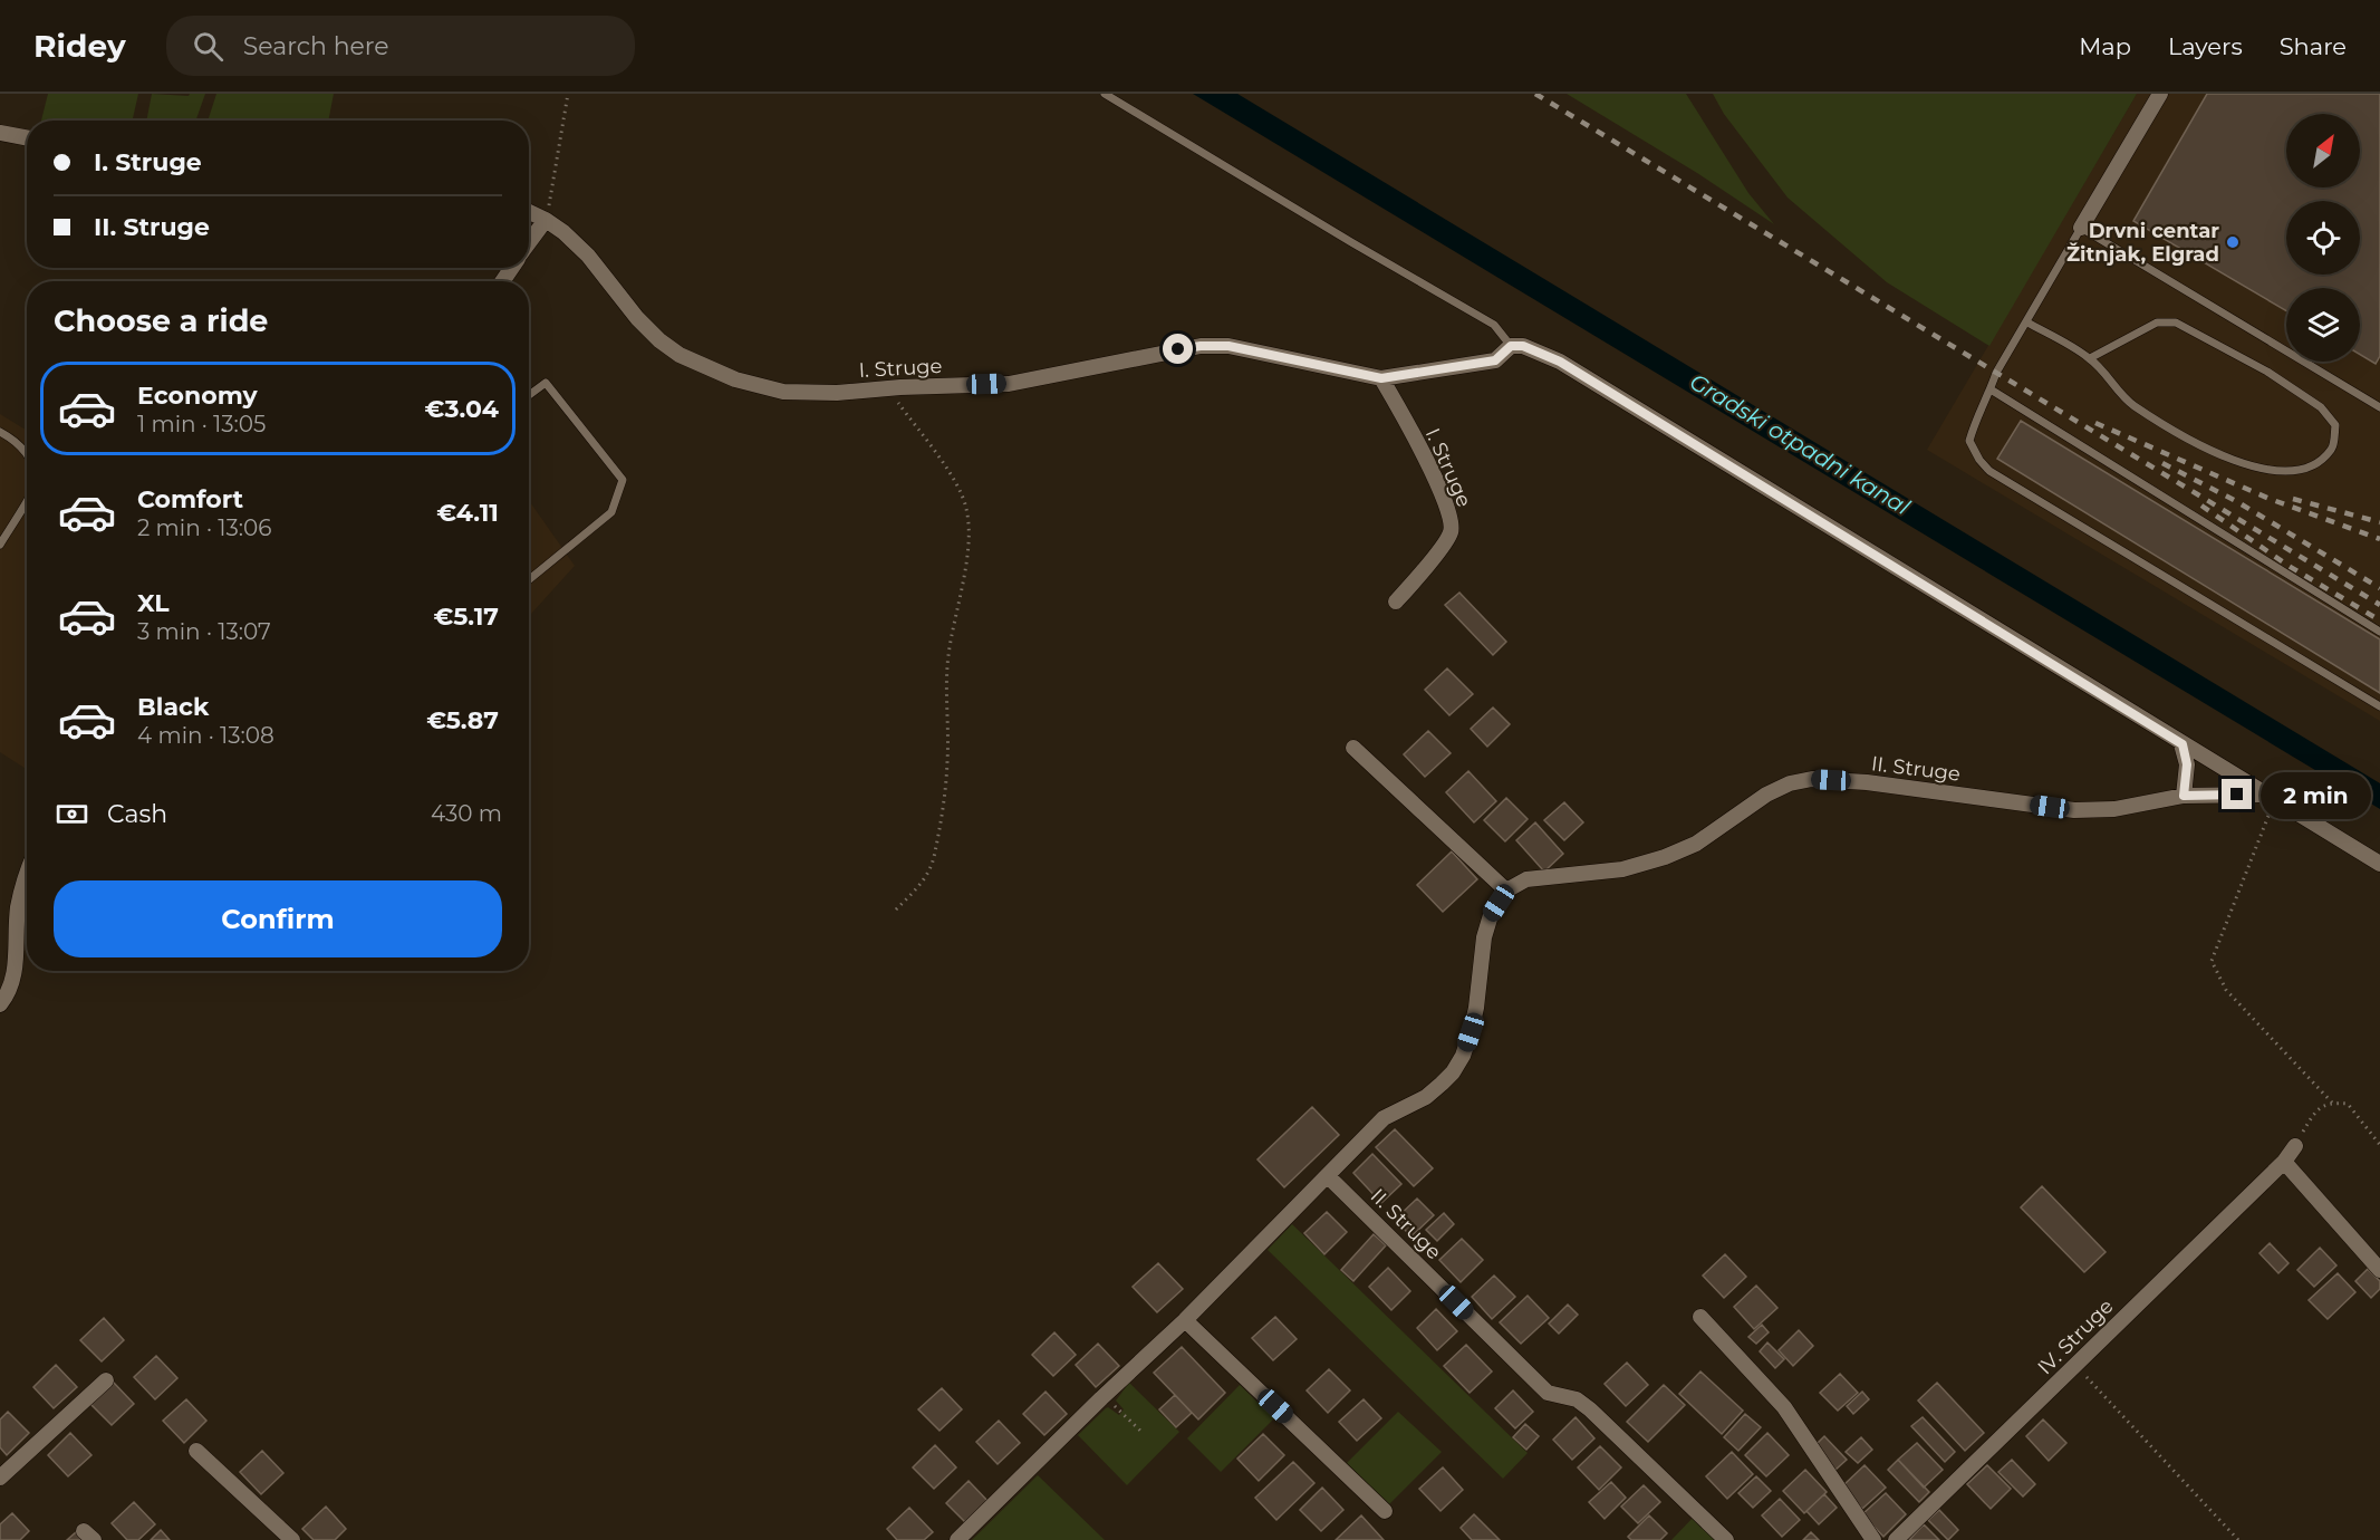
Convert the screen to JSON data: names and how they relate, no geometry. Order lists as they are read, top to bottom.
{
  "streets": {
    "street": ["I. Struge", "II. Struge", "IV. Struge"]
  },
  "water": ["Gradski otpadni kanal"],
  "places": ["Drvni centar Žitnjak, Elgrad"],
  "north": "top right",
  "page": {
    "header": "Ridey",
    "search": "Search here",
    "nav": ["Map", "Layers", "Share"],
    "banner": ["I. Struge", "II. Struge"],
    "heading": "Choose a ride",
    "list": [
      {
        "name": "Economy",
        "note": "1 min · 13:05",
        "value": "€3.04"
      },
      {
        "name": "Comfort",
        "note": "2 min · 13:06",
        "value": "€4.11"
      },
      {
        "name": "XL",
        "note": "3 min · 13:07",
        "value": "€5.17"
      },
      {
        "name": "Black",
        "note": "4 min · 13:08",
        "value": "€5.87"
      }
    ],
    "bubble": "2 min",
    "pay": ["Cash", "430 m"],
    "buttons": "Confirm"
  }
}
